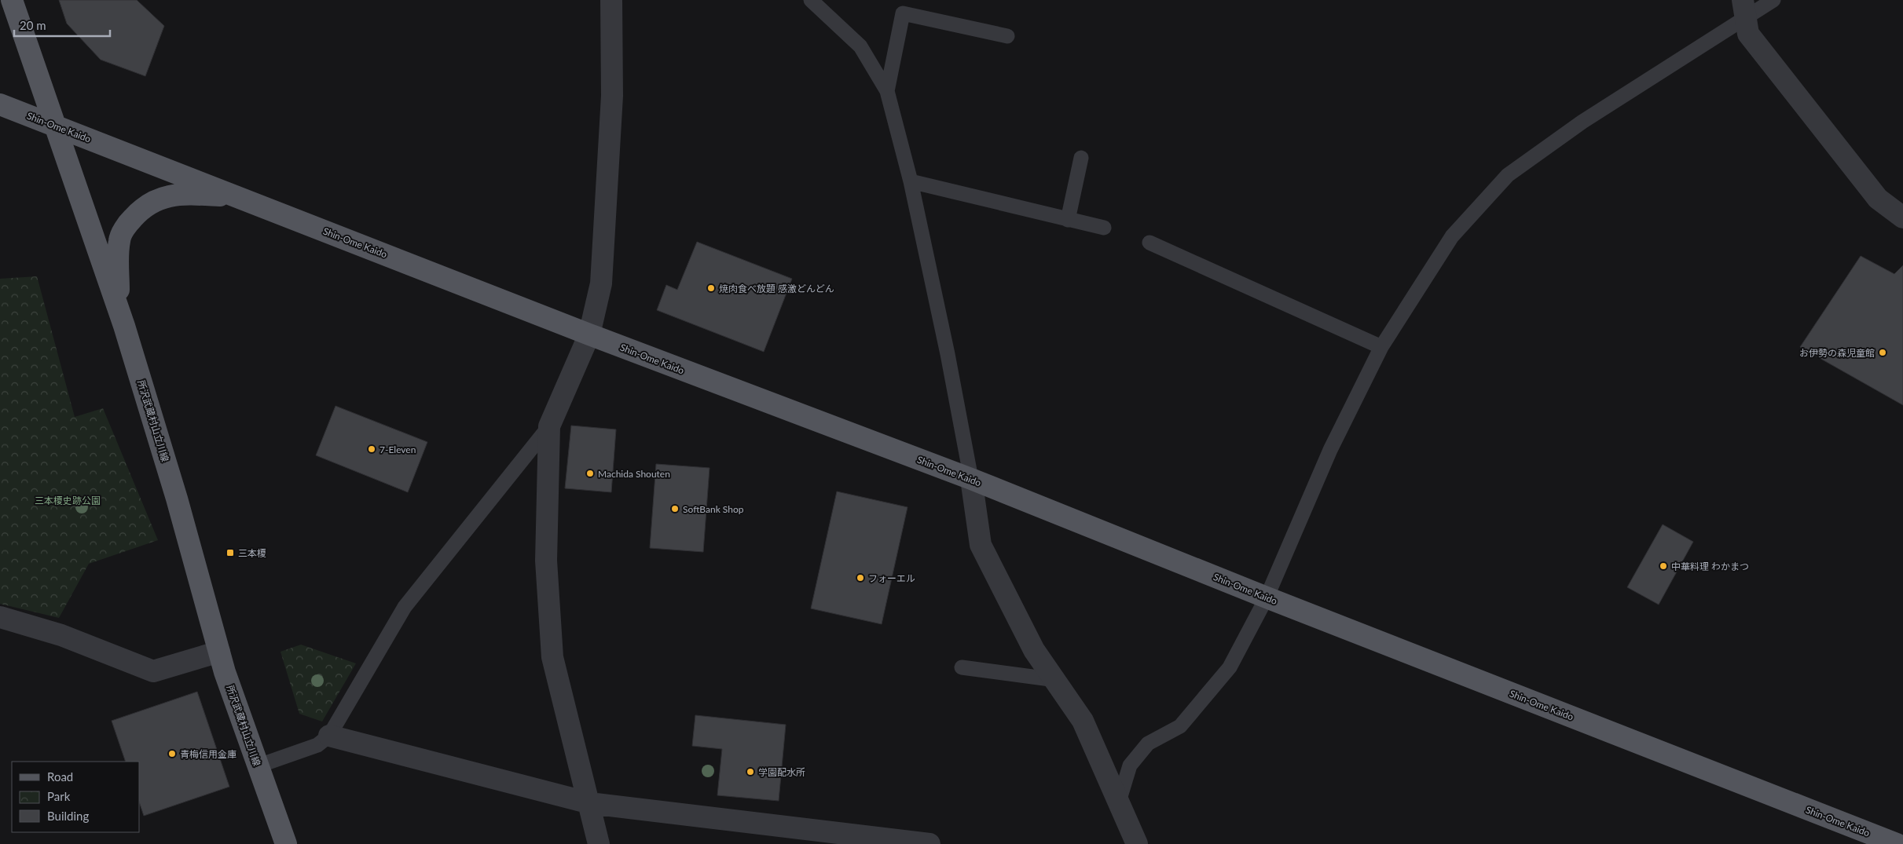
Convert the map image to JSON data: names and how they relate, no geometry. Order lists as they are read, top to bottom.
{
  "streets": {
    "main road": ["Shin-Ome Kaido", "所沢武蔵村山立川線"]
  },
  "crossings": [
    ["Shin-Ome Kaido", "所沢武蔵村山立川線"]
  ],
  "parks": ["三本榎史跡公園"],
  "places": {
    "other": [
      "焼肉食べ放題 感激どんどん",
      "お伊勢の森児童館",
      "7-Eleven",
      "Machida Shouten",
      "SoftBank Shop",
      "中華料理 わかまつ",
      "フォーエル",
      "青梅信用金庫",
      "学園配水所"
    ],
    "transit": ["三本榎"]
  },
  "legend": ["Road", "Park", "Building"],
  "scale_bar": "20 m"
}
